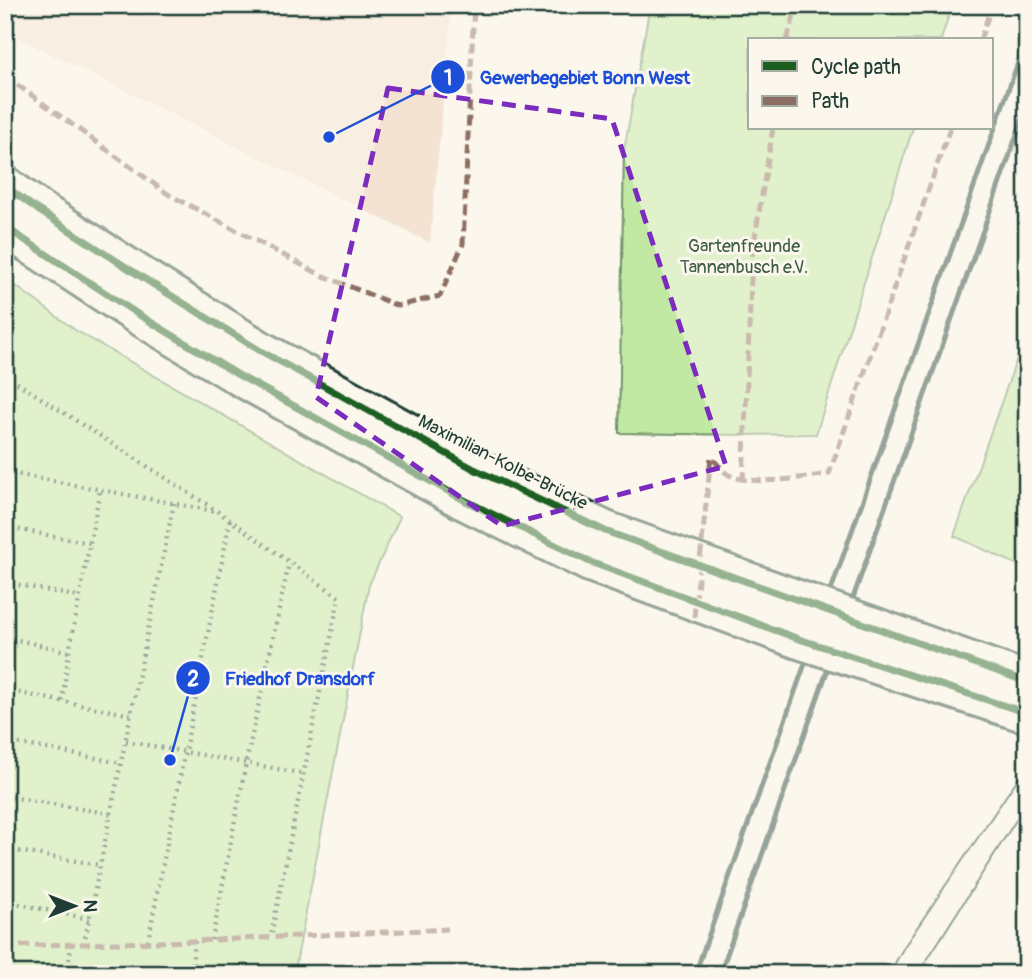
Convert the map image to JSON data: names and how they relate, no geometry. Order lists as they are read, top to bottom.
{
  "streets": {
    "street": ["Maximilian-Kolbe-Brücke"]
  },
  "parks": ["Gartenfreunde Tannenbusch e.V."],
  "places": ["Gewerbegebiet Bonn West", "Friedhof Dransdorf"],
  "legend": ["Cycle path", "Path"],
  "north": "right"
}
